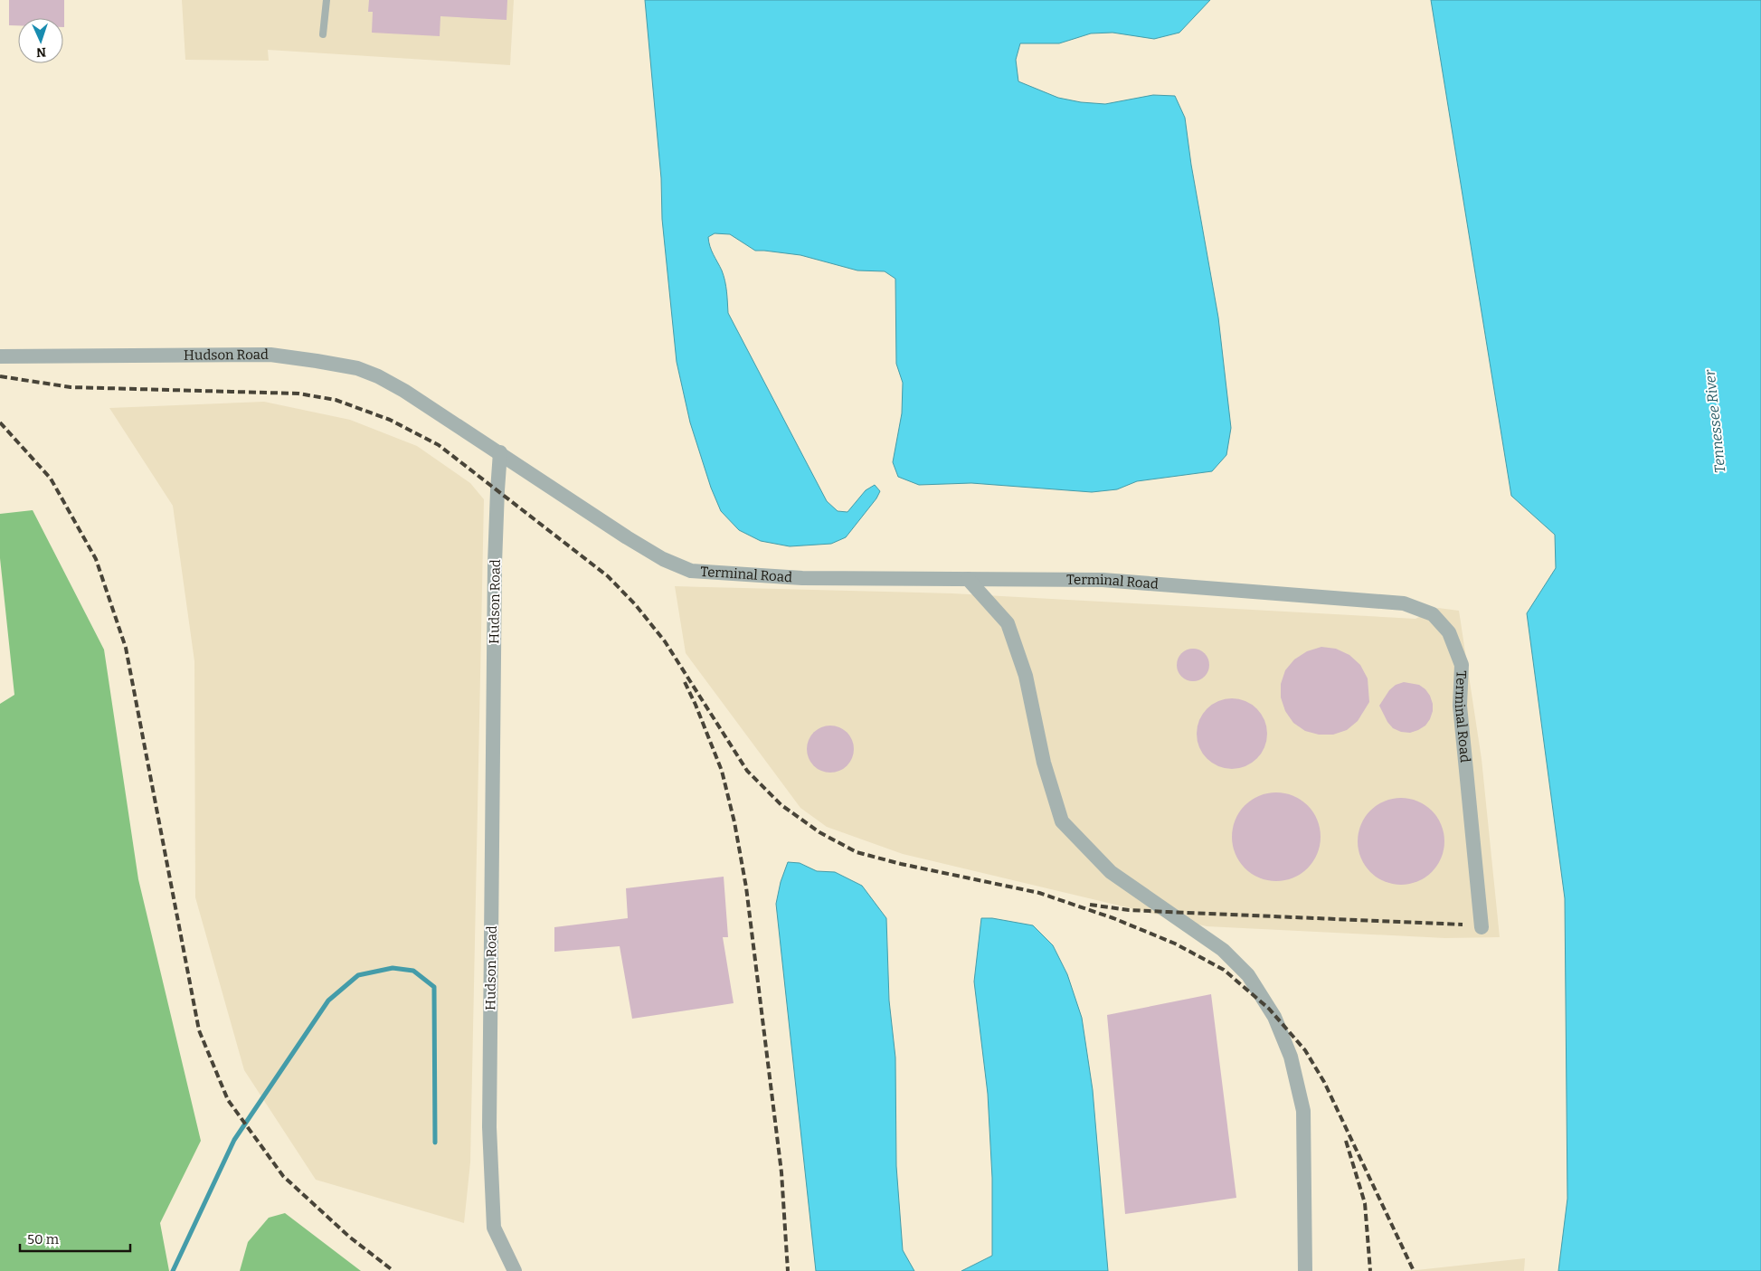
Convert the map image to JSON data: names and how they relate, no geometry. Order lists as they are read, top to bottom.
{
  "streets": {
    "street": ["Hudson Road", "Terminal Road"]
  },
  "crossings": [
    ["Hudson Road", "Terminal Road"]
  ],
  "water": ["Tennessee River"],
  "scale_bar": "50 m",
  "north": "bottom"
}
